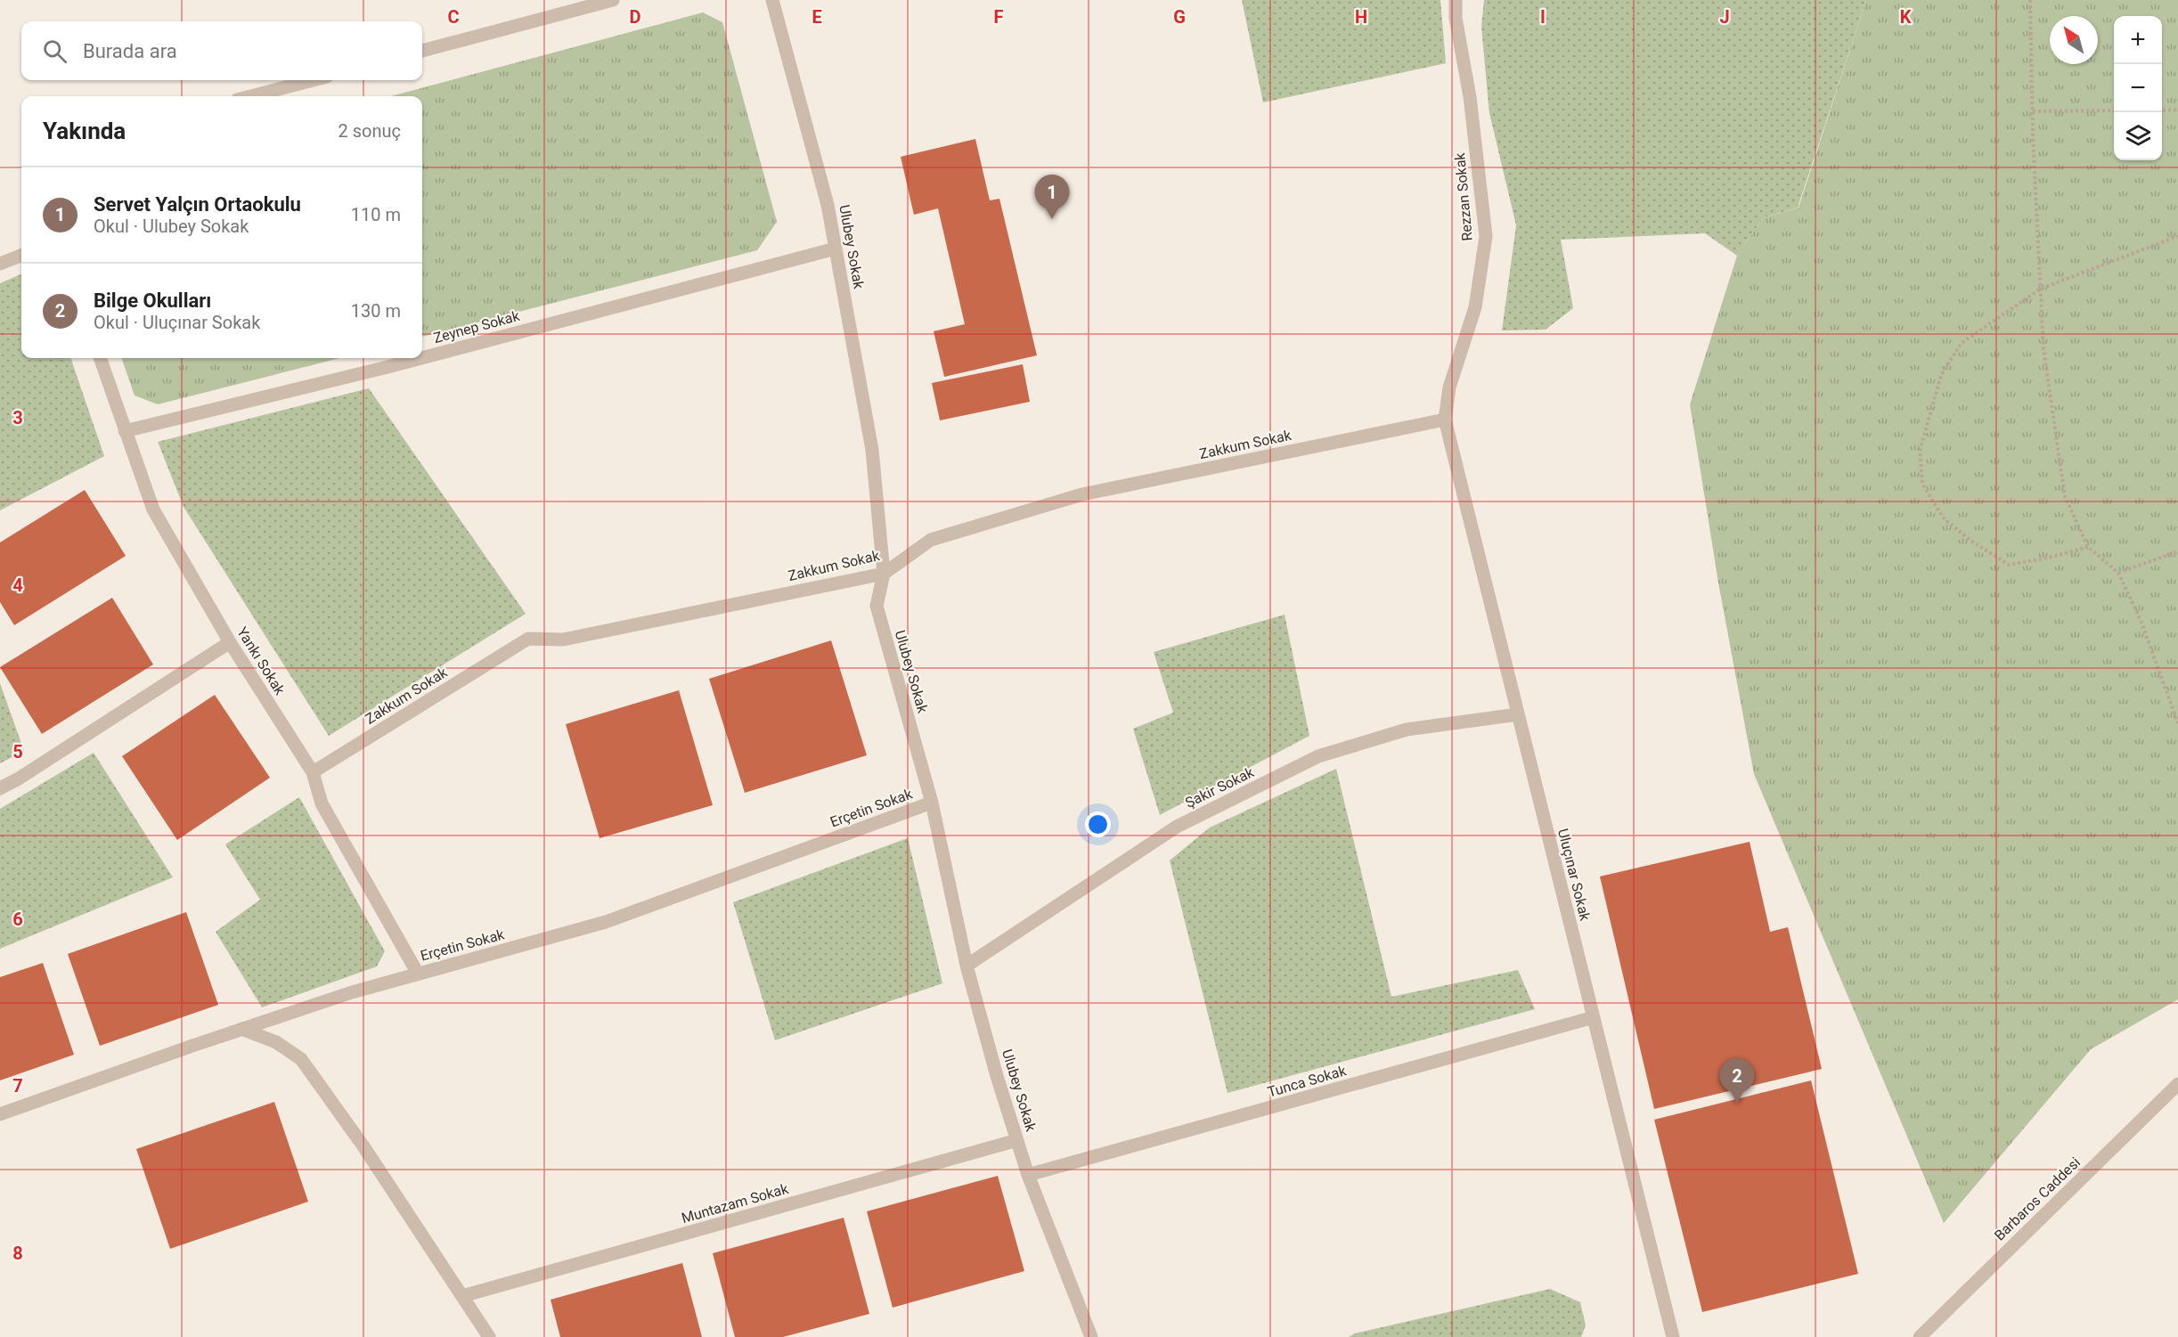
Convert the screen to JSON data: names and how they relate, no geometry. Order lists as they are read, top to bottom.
{
  "streets": {
    "street": [
      "Rezzan Sokak",
      "Ulubey Sokak",
      "Zeynep Sokak",
      "Zakkum Sokak",
      "Yankı Sokak",
      "Şakir Sokak",
      "Erçetin Sokak",
      "Uluçınar Sokak",
      "Tunca Sokak",
      "Barbaros Caddesi",
      "Muntazam Sokak"
    ]
  },
  "crossings": [
    ["Rezzan Sokak", "Zakkum Sokak"],
    ["Rezzan Sokak", "Uluçınar Sokak"],
    ["Ulubey Sokak", "Zeynep Sokak"],
    ["Ulubey Sokak", "Zakkum Sokak"],
    ["Ulubey Sokak", "Şakir Sokak"],
    ["Ulubey Sokak", "Erçetin Sokak"],
    ["Ulubey Sokak", "Tunca Sokak"],
    ["Ulubey Sokak", "Muntazam Sokak"],
    ["Zeynep Sokak", "Yankı Sokak"],
    ["Zakkum Sokak", "Yankı Sokak"],
    ["Zakkum Sokak", "Uluçınar Sokak"],
    ["Yankı Sokak", "Erçetin Sokak"],
    ["Şakir Sokak", "Uluçınar Sokak"],
    ["Uluçınar Sokak", "Tunca Sokak"]
  ],
  "north": "top left",
  "page": {
    "map_buttons": ["+", "−"],
    "search": "Burada ara",
    "heading": ["Yakında", "2 sonuç"],
    "list": [
      {
        "mark": "1",
        "name": "Servet Yalçın Ortaokulu",
        "note": "Okul · Ulubey Sokak",
        "value": "110 m"
      },
      {
        "mark": "2",
        "name": "Bilge Okulları",
        "note": "Okul · Uluçınar Sokak",
        "value": "130 m"
      }
    ],
    "pins": ["1", "2"]
  },
  "grid": {
    "columns": [
      "C",
      "D",
      "E",
      "F",
      "G",
      "H",
      "I",
      "J",
      "K"
    ],
    "rows": [
      "3",
      "4",
      "5",
      "6",
      "7",
      "8"
    ]
  }
}
